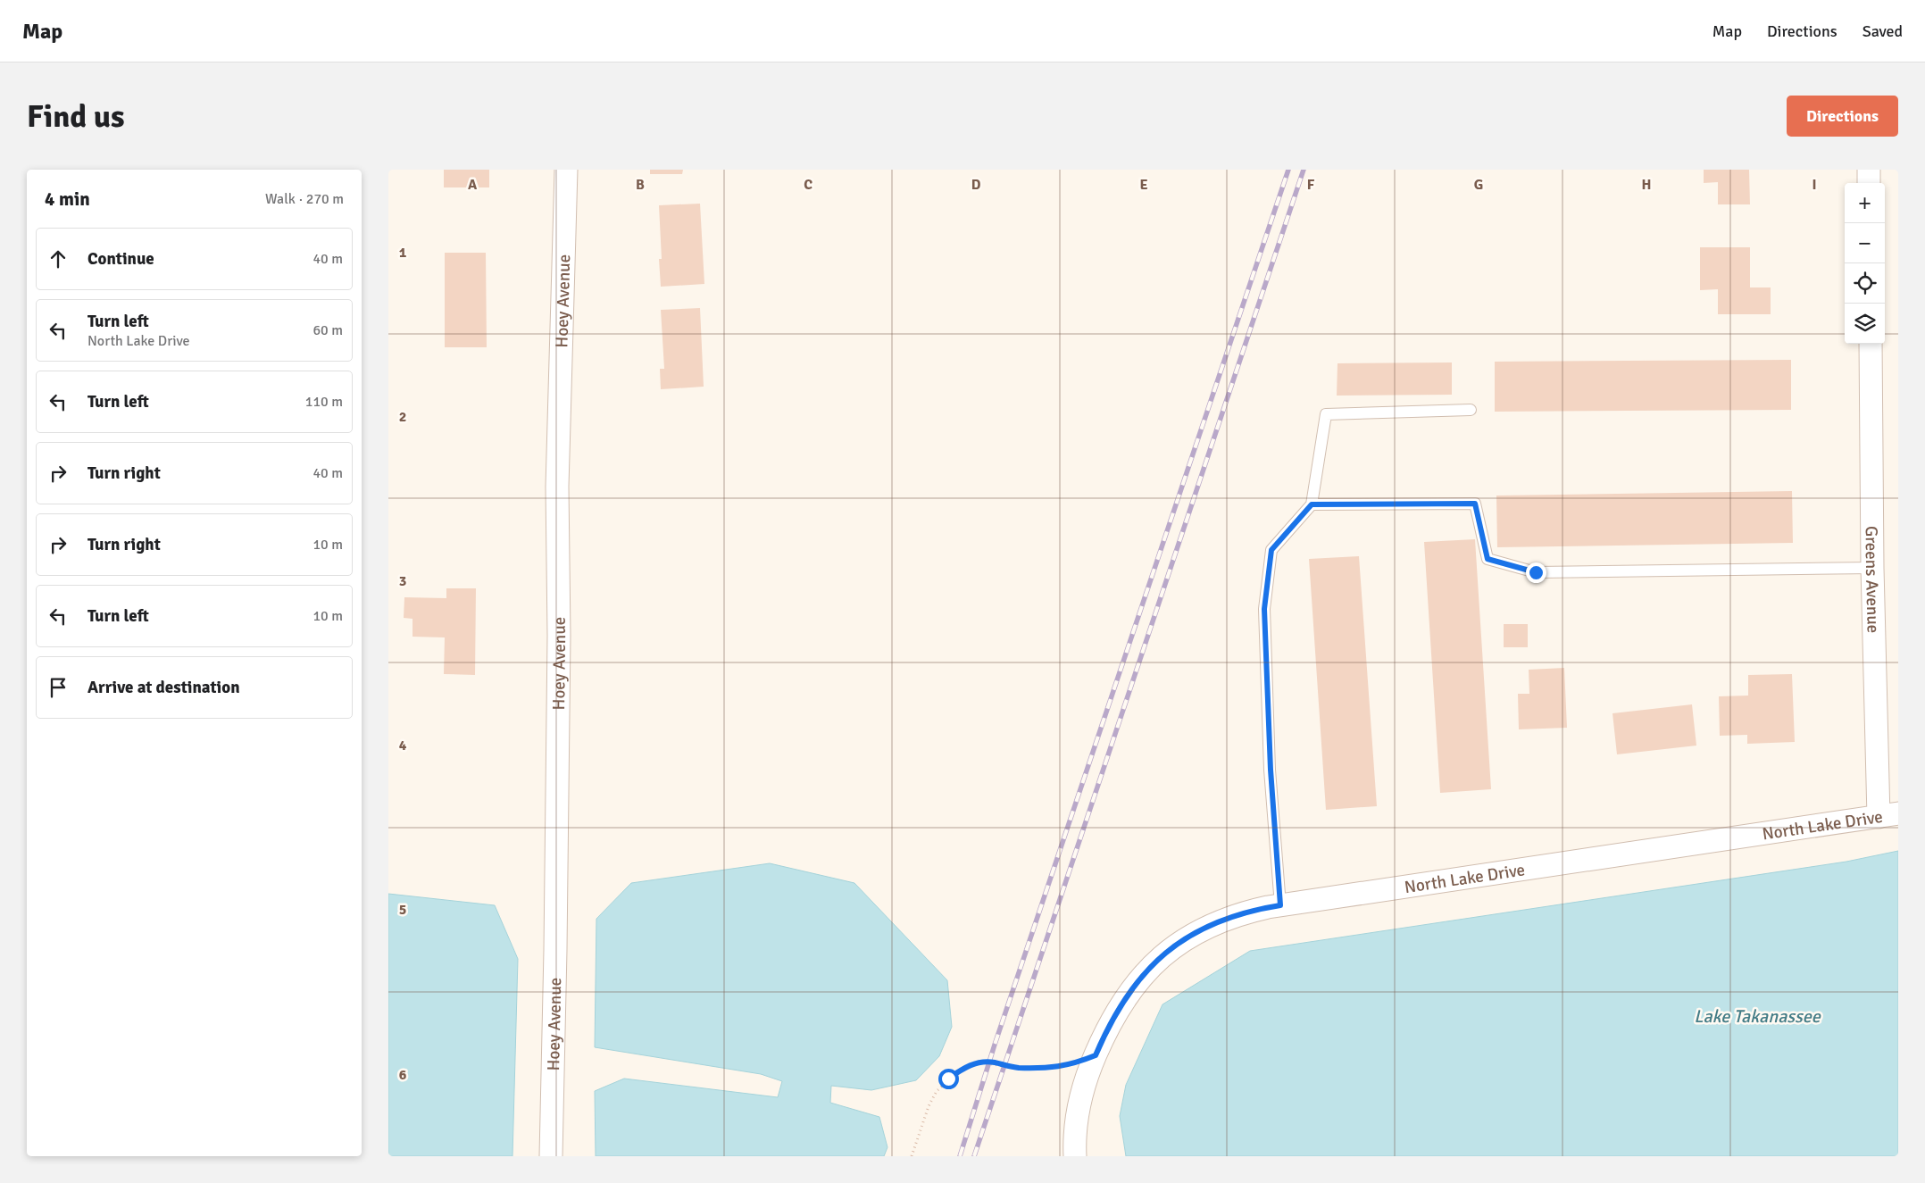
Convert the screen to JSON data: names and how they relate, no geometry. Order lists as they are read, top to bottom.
{
  "streets": {
    "street": ["Hoey Avenue", "Greens Avenue", "North Lake Drive"]
  },
  "crossings": [
    ["Greens Avenue", "North Lake Drive"]
  ],
  "water": ["Lake Takanassee"],
  "page": {
    "header": "Map",
    "nav": ["Map", "Directions", "Saved"],
    "buttons": "Directions",
    "title": "Find us",
    "heading": ["4 min", "Walk · 270 m"],
    "map_buttons": ["+", "−"],
    "list": [
      ["Continue", "40 m"],
      ["Turn left", "North Lake Drive", "60 m"],
      ["Turn left", "110 m"],
      ["Turn right", "40 m"],
      ["Turn right", "10 m"],
      ["Turn left", "10 m"],
      "Arrive at destination"
    ]
  },
  "grid": {
    "columns": [
      "A",
      "B",
      "C",
      "D",
      "E",
      "F",
      "G",
      "H",
      "I"
    ],
    "rows": [
      "1",
      "2",
      "3",
      "4",
      "5",
      "6"
    ]
  }
}
